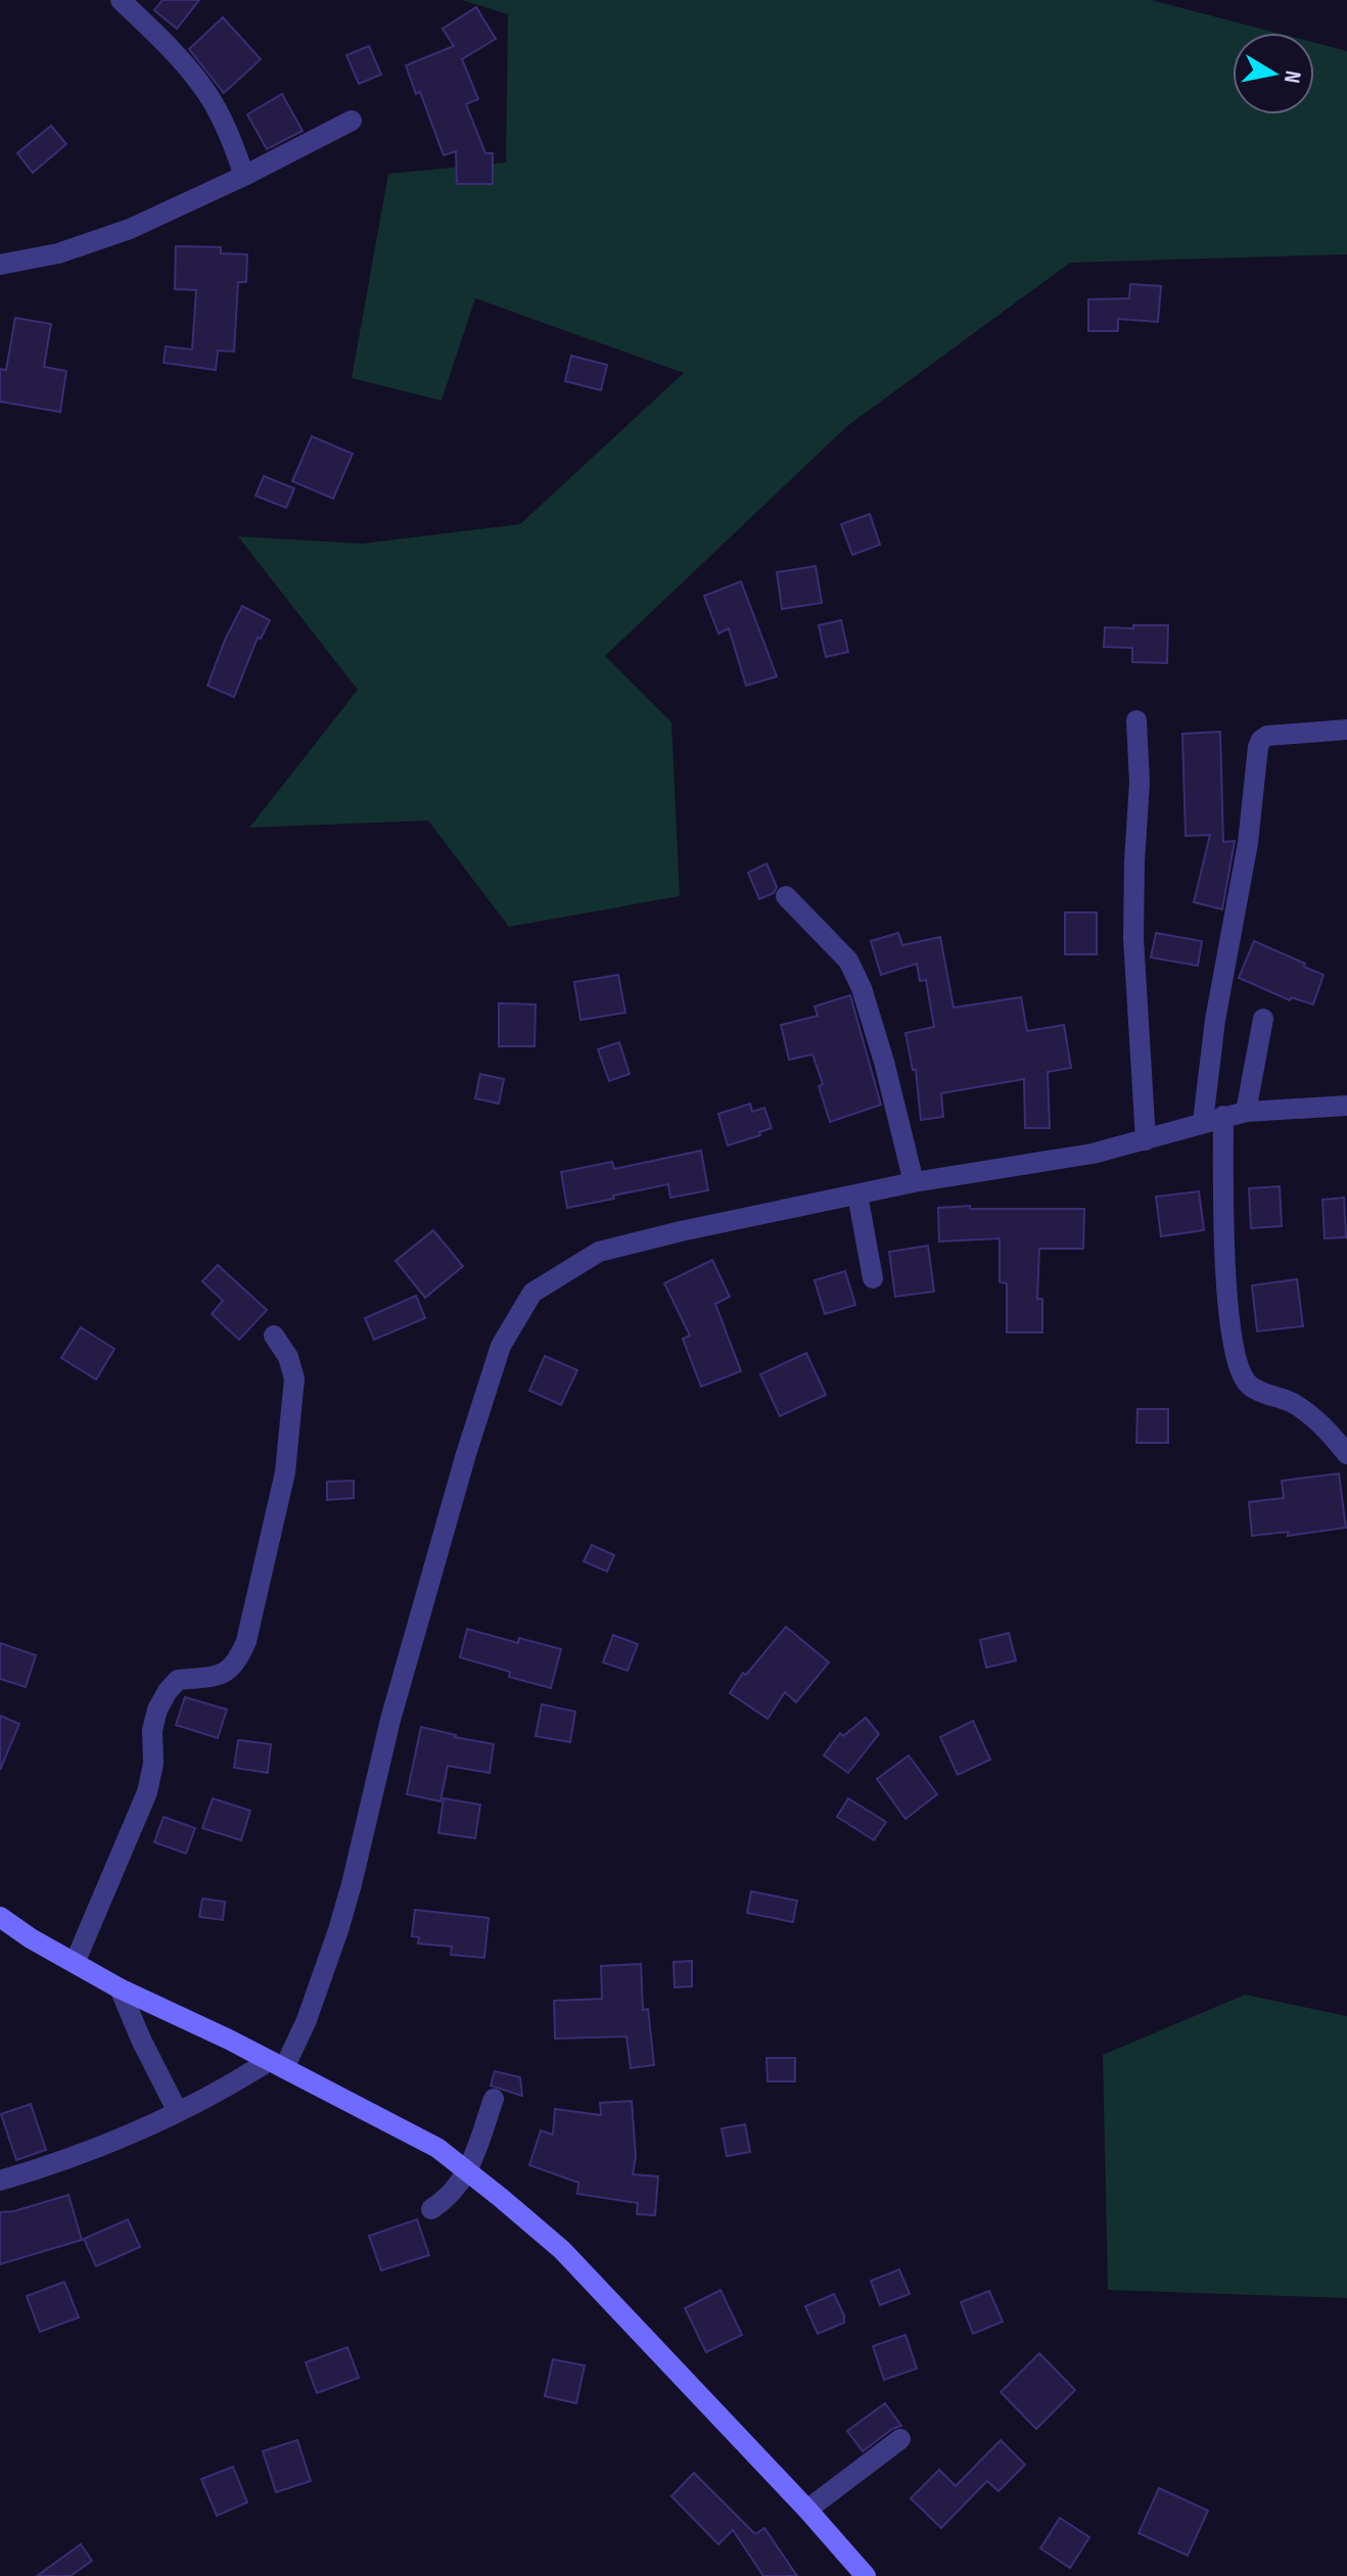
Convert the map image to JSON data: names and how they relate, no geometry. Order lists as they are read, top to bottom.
{
  "north": "right"
}
